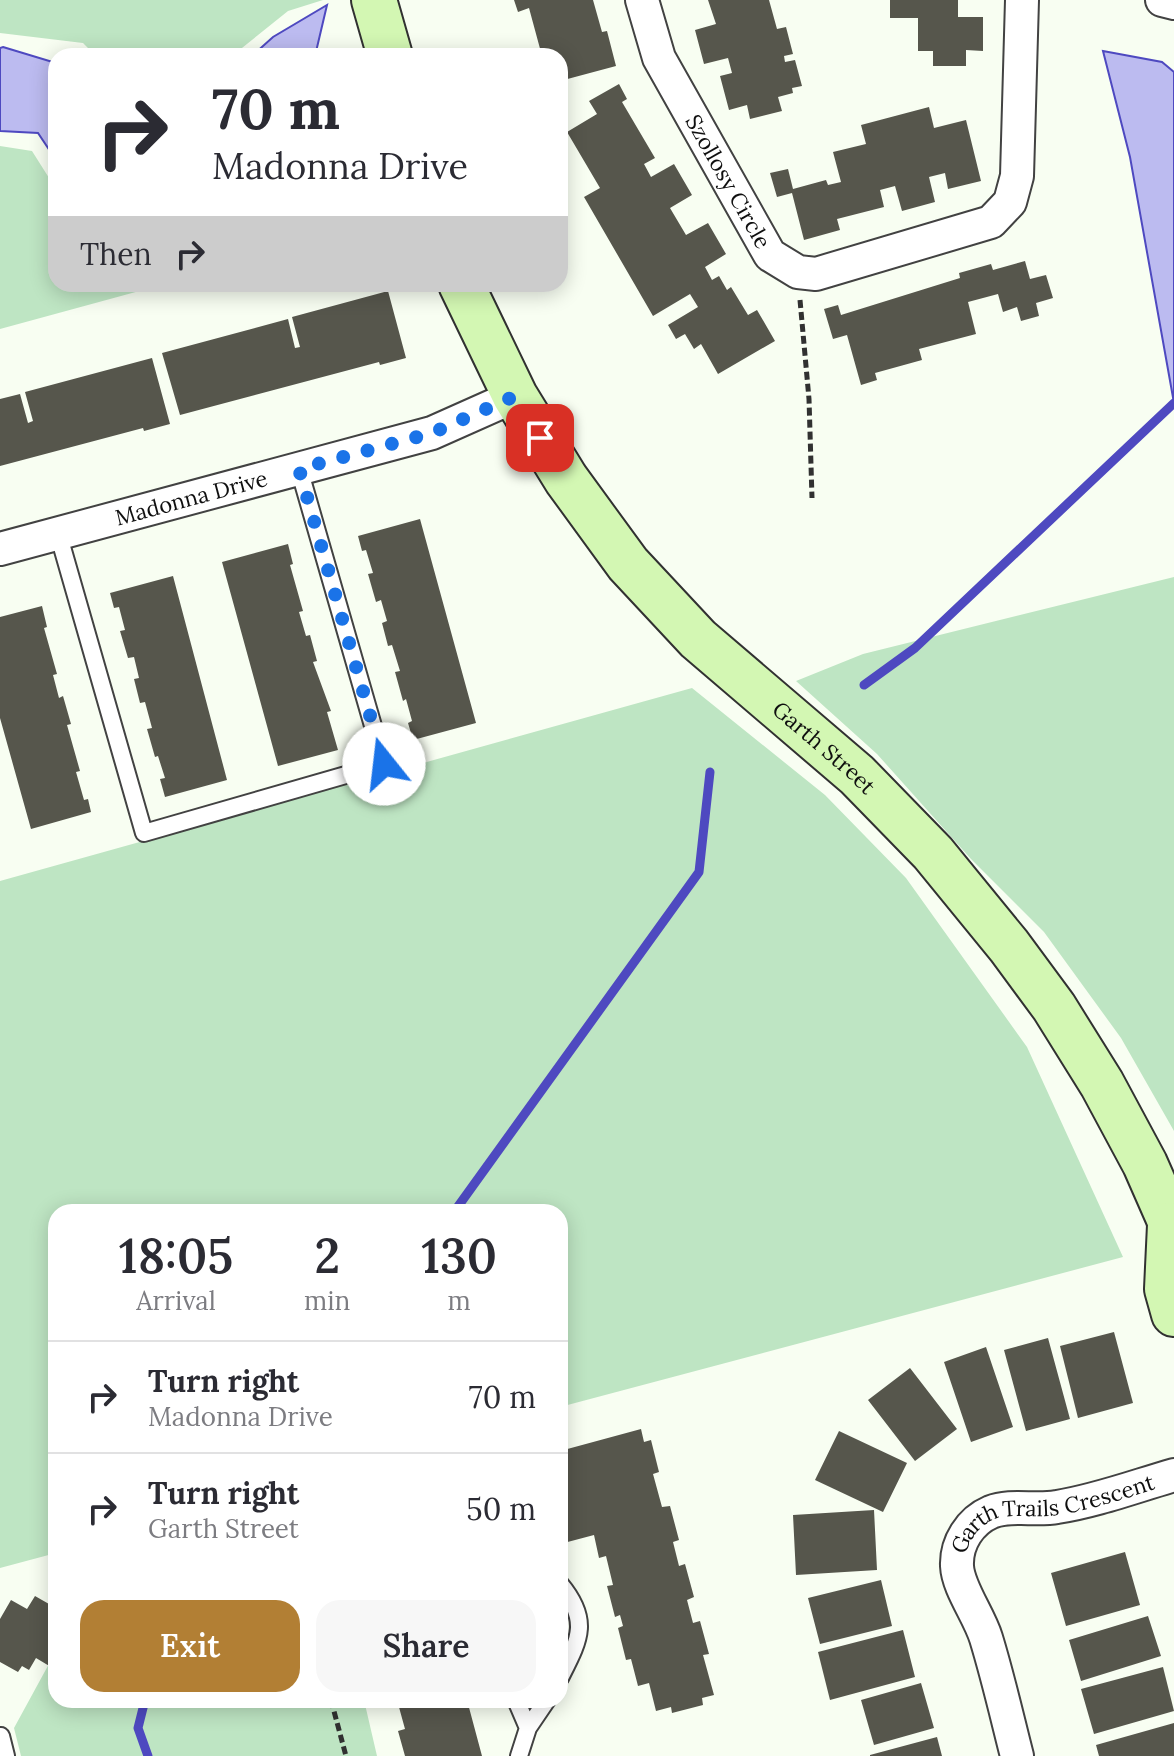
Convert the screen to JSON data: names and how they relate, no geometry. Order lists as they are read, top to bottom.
{
  "streets": {
    "street": [
      "Szollosy Circle",
      "Madonna Drive",
      "Garth Street",
      "Garth Trails Crescent"
    ]
  },
  "crossings": [
    ["Madonna Drive", "Garth Street"]
  ],
  "page": {
    "turn": ["70 m", "Madonna Drive"],
    "then": "Then",
    "eta": [
      "18:05",
      "Arrival",
      "2",
      "min",
      "130",
      "m"
    ],
    "list": [
      {
        "name": "Turn right",
        "note": "Madonna Drive",
        "value": "70 m"
      },
      {
        "name": "Turn right",
        "note": "Garth Street",
        "value": "50 m"
      }
    ],
    "buttons": ["Exit", "Share"]
  }
}
